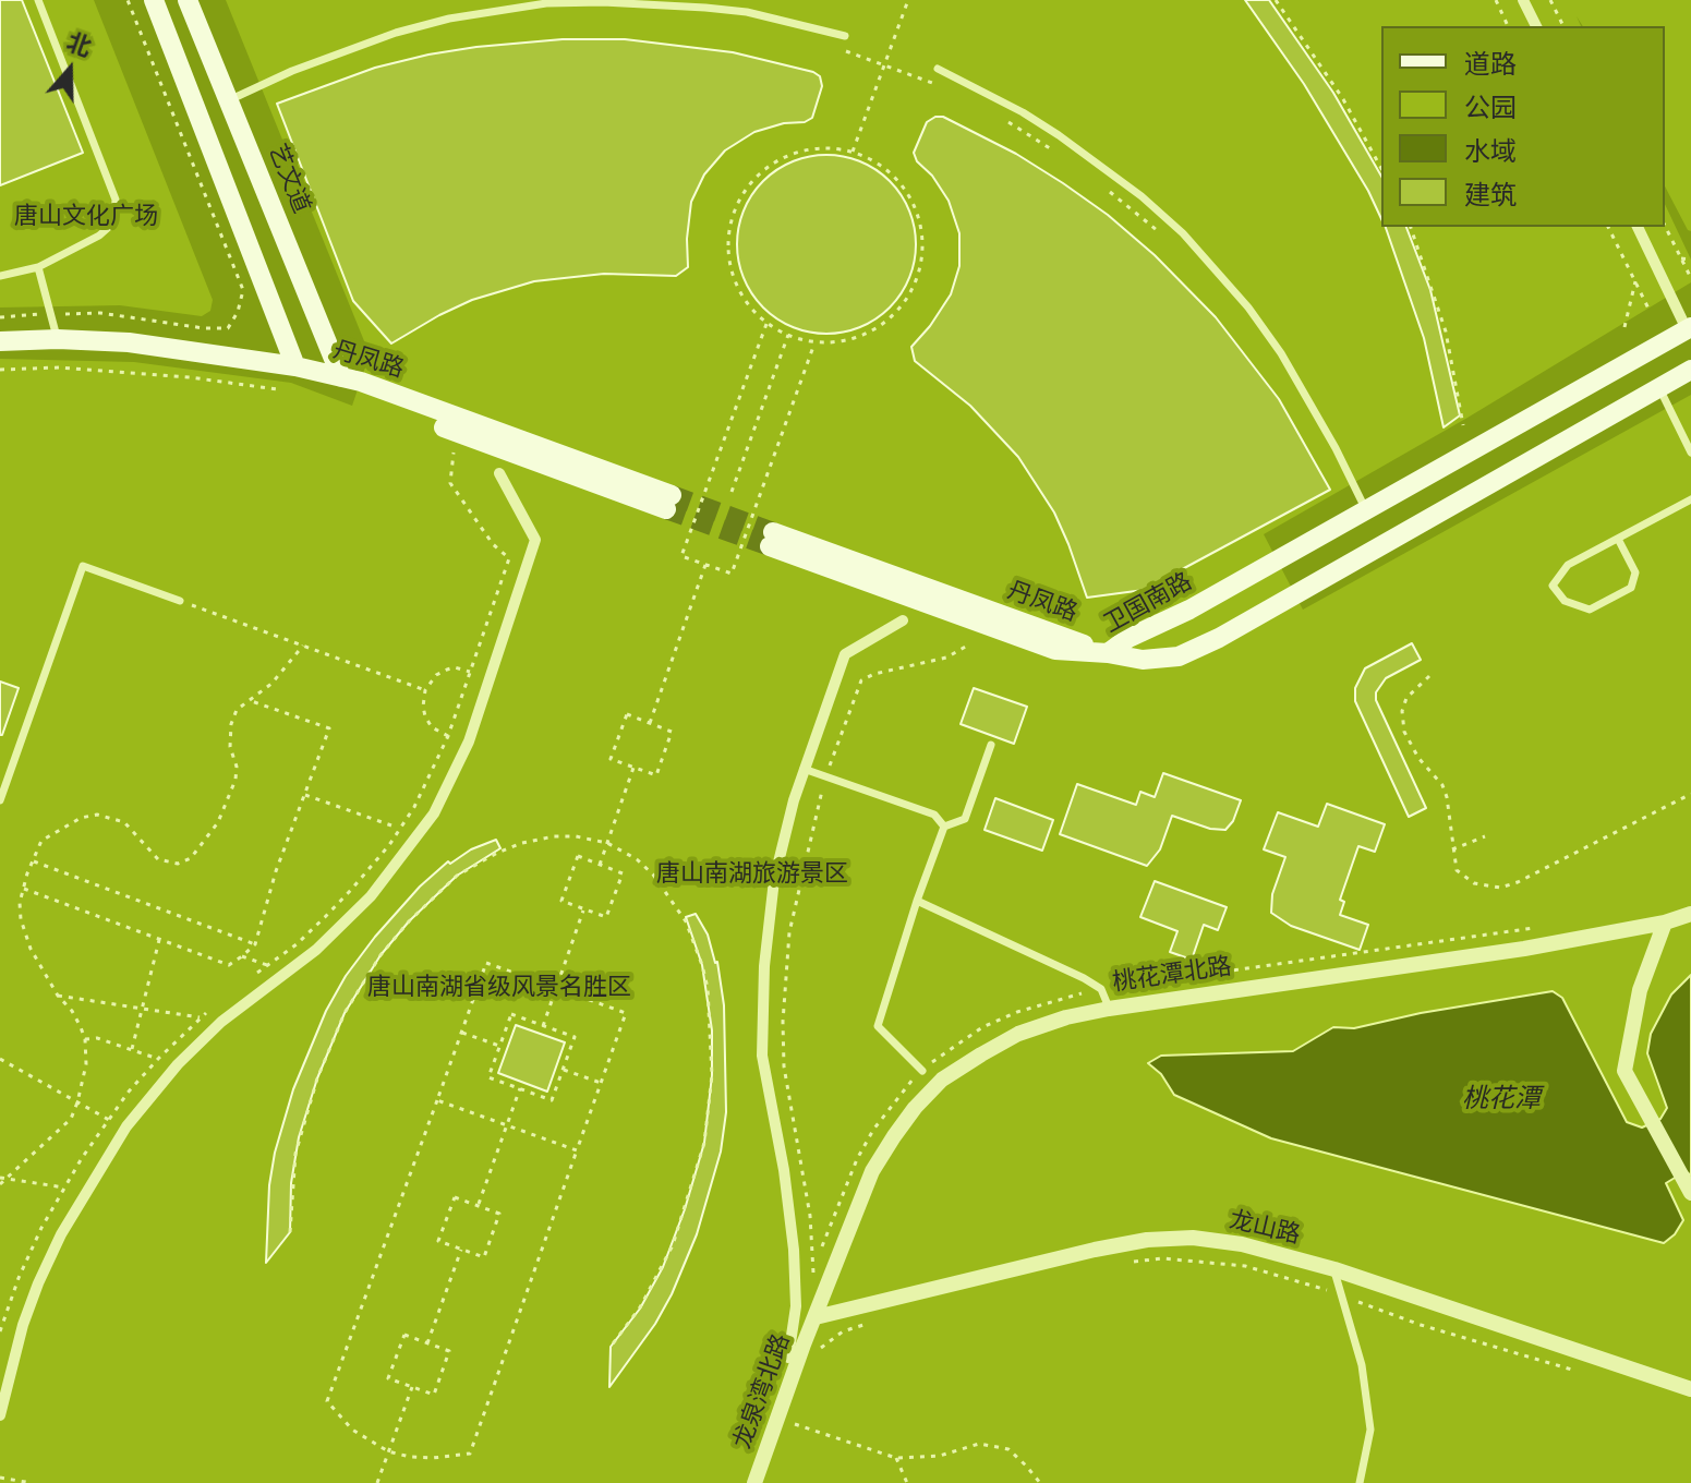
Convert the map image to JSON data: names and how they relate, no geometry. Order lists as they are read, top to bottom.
{
  "streets": {
    "main road": ["艺文道", "丹凤路", "卫国南路"],
    "street": ["桃花潭北路", "龙山路", "龙泉湾北路"]
  },
  "crossings": [
    ["艺文道", "丹凤路"],
    ["丹凤路", "卫国南路"],
    ["桃花潭北路", "龙山路"],
    ["桃花潭北路", "龙泉湾北路"],
    ["龙山路", "龙泉湾北路"]
  ],
  "water": ["桃花潭"],
  "parks": ["唐山文化广场", "唐山南湖旅游景区", "唐山南湖省级风景名胜区"],
  "legend": [
    "道路",
    "公园",
    "水域",
    "建筑"
  ],
  "north": "top"
}
